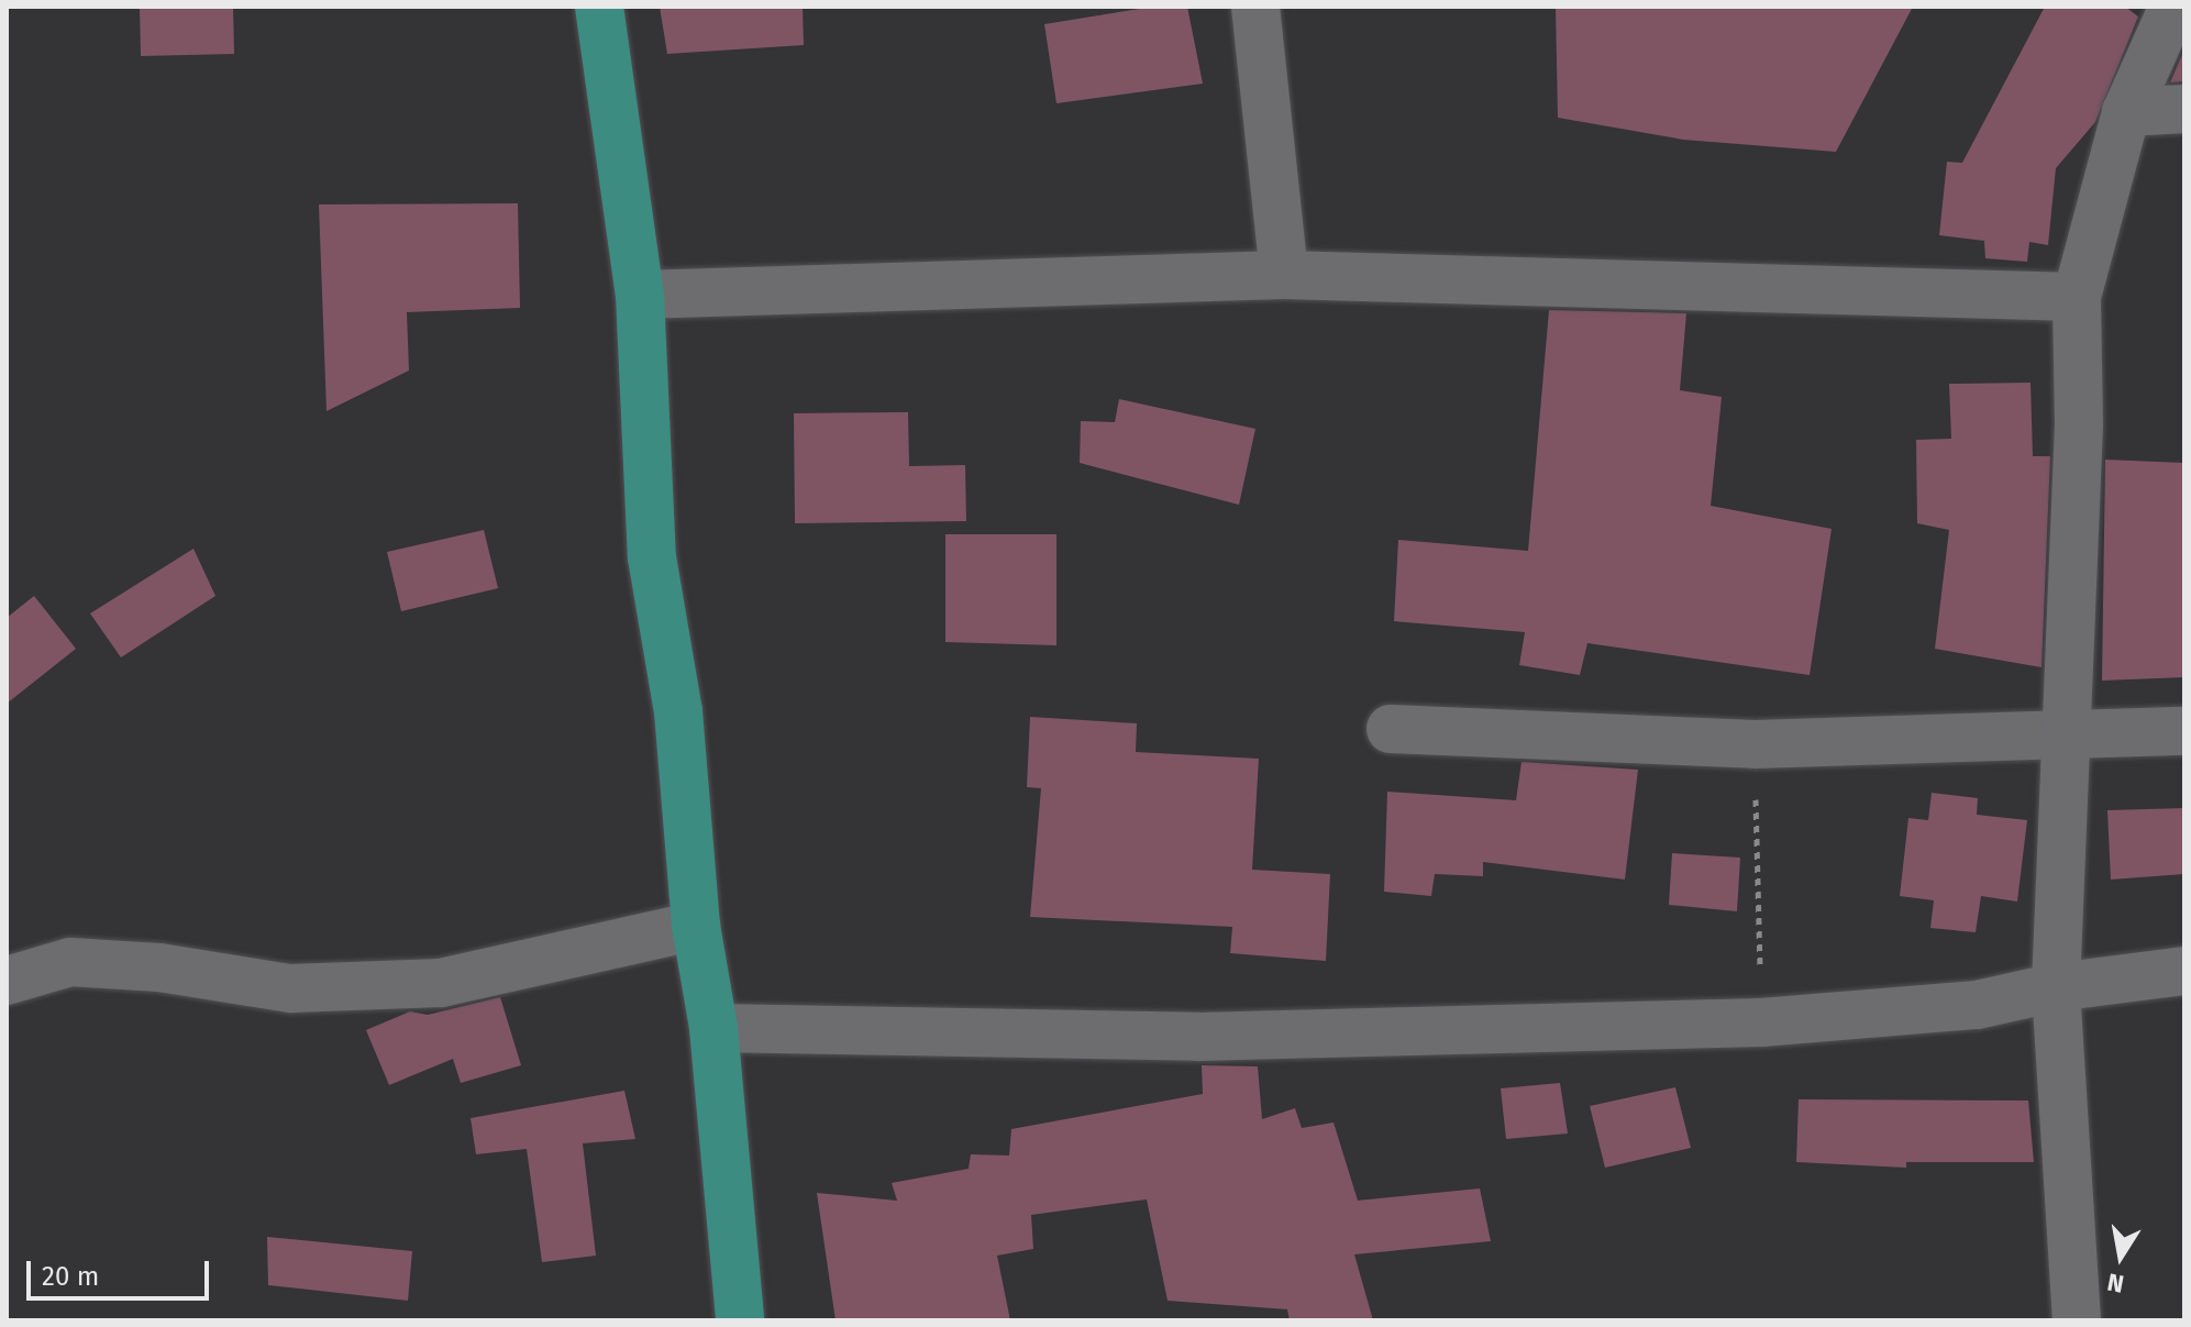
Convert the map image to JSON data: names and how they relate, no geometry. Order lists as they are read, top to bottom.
{
  "scale_bar": "20 m",
  "north": "bottom"
}
